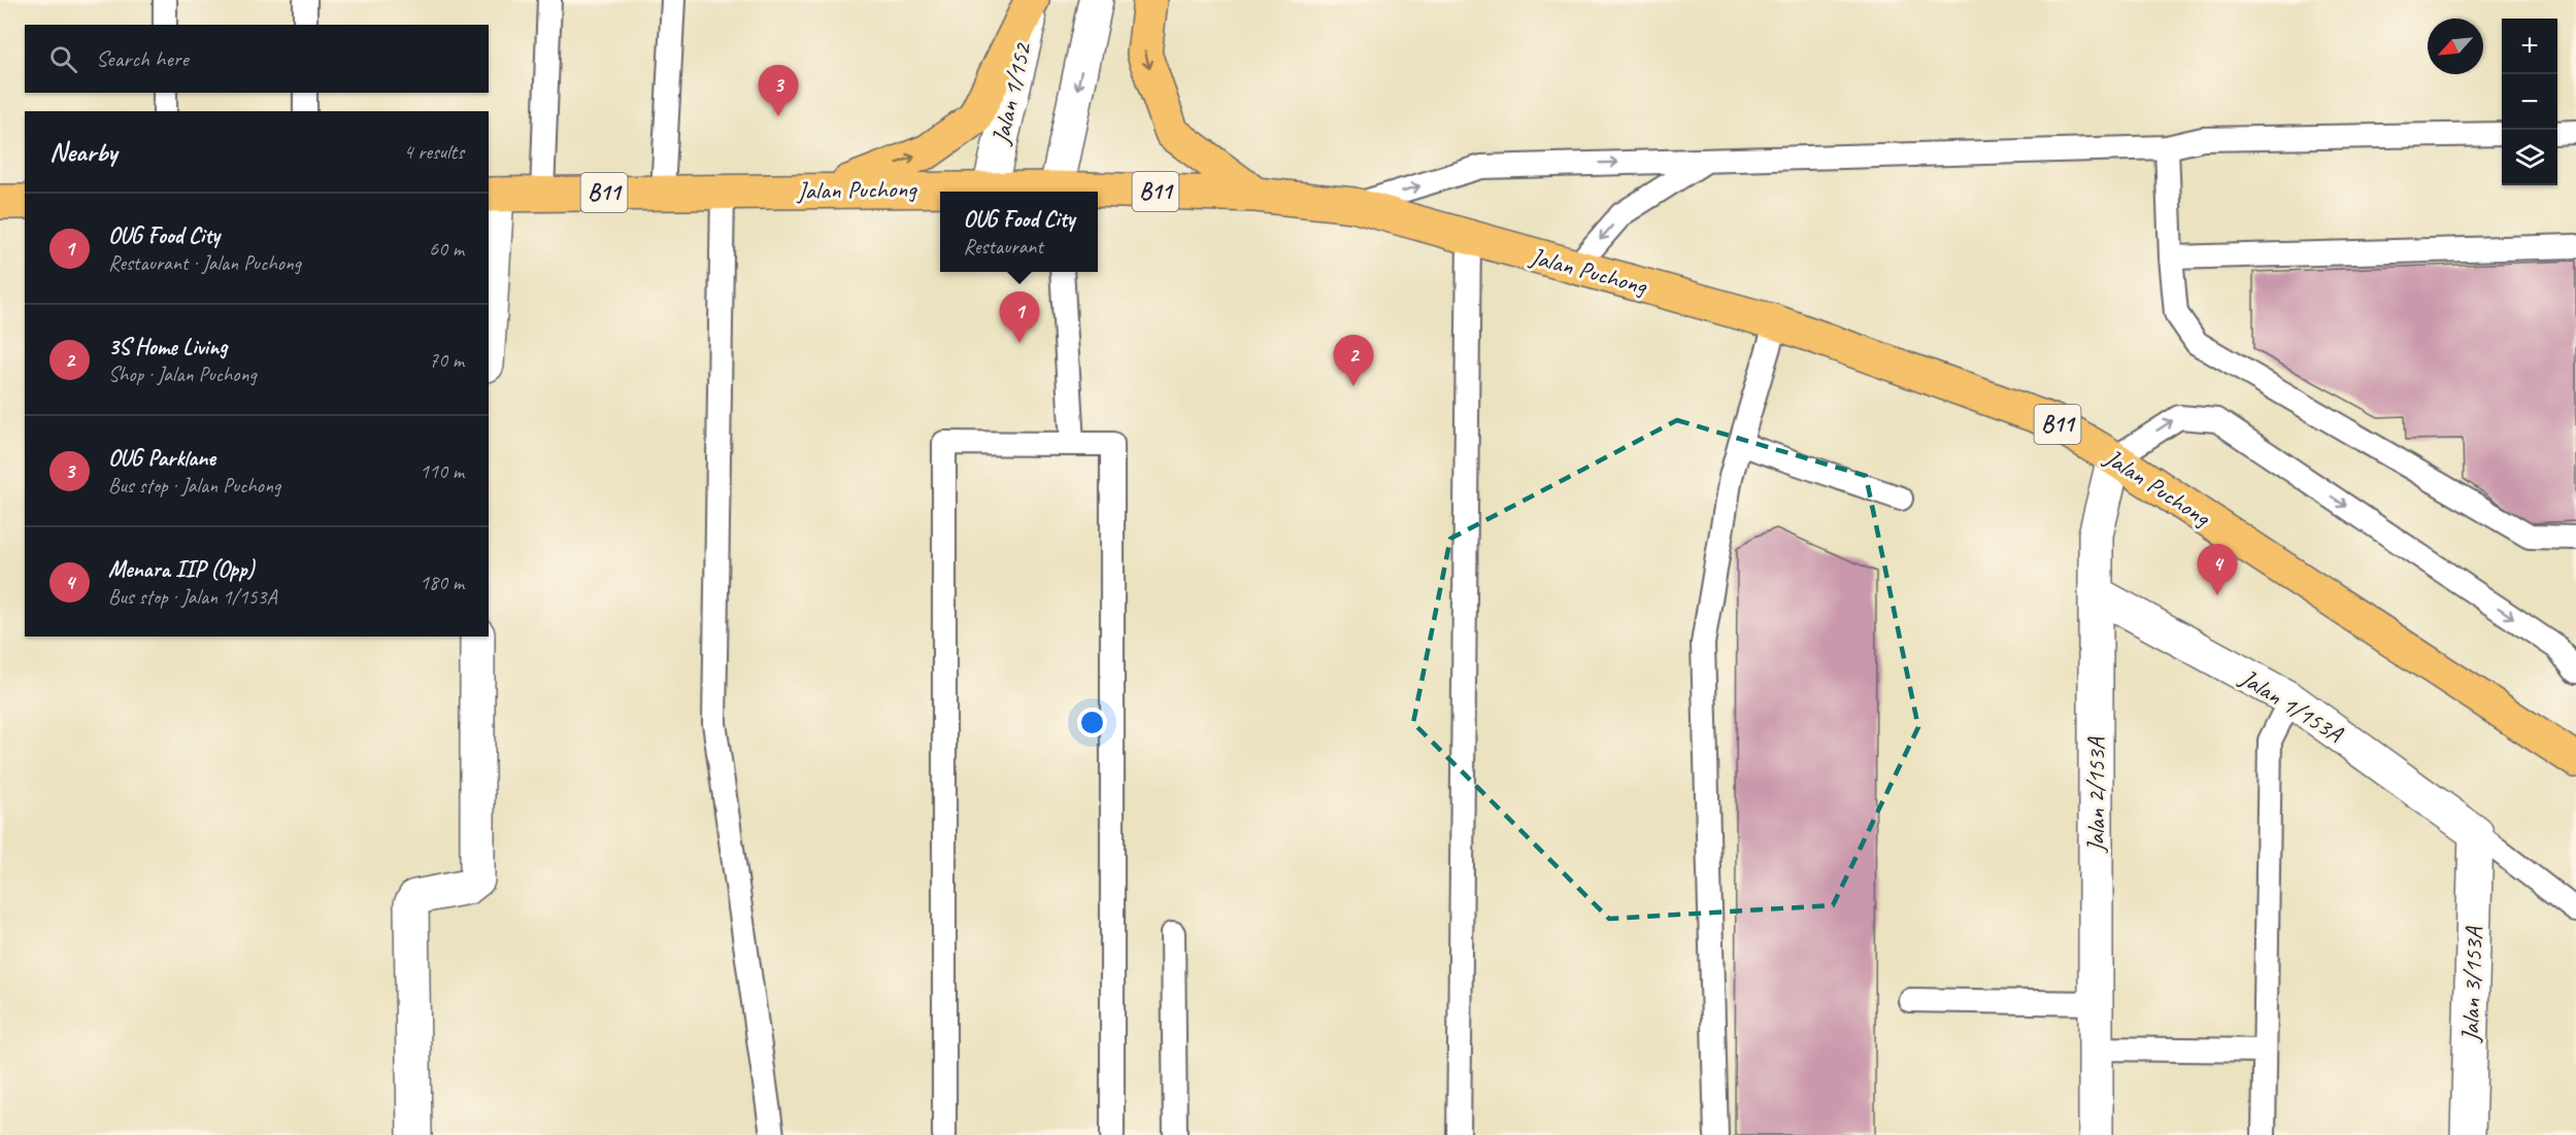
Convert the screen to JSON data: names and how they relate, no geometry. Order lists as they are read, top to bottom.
{
  "streets": {
    "main road": ["Jalan Puchong", "B11"],
    "street": [
      "Jalan 1/152",
      "Jalan 1/153A",
      "Jalan 2/153A",
      "Jalan 3/153A"
    ]
  },
  "crossings": [
    ["Jalan 1/152", "Jalan Puchong"],
    ["Jalan Puchong", "Jalan 2/153A"],
    ["Jalan 1/153A", "Jalan 2/153A"],
    ["Jalan 1/153A", "Jalan 3/153A"]
  ],
  "north": "bottom left",
  "page": {
    "map_buttons": ["+", "−"],
    "search": "Search here",
    "pins": [
      "3",
      "1",
      "2",
      "4"
    ],
    "heading": ["Nearby", "4 results"],
    "popup": ["OUG Food City", "Restaurant"],
    "list": [
      {
        "mark": "1",
        "name": "OUG Food City",
        "note": "Restaurant · Jalan Puchong",
        "value": "60 m"
      },
      {
        "mark": "2",
        "name": "3S Home Living",
        "note": "Shop · Jalan Puchong",
        "value": "70 m"
      },
      {
        "mark": "3",
        "name": "OUG Parklane",
        "note": "Bus stop · Jalan Puchong",
        "value": "110 m"
      },
      {
        "mark": "4",
        "name": "Menara IIP (Opp)",
        "note": "Bus stop · Jalan 1/153A",
        "value": "180 m"
      }
    ]
  }
}
